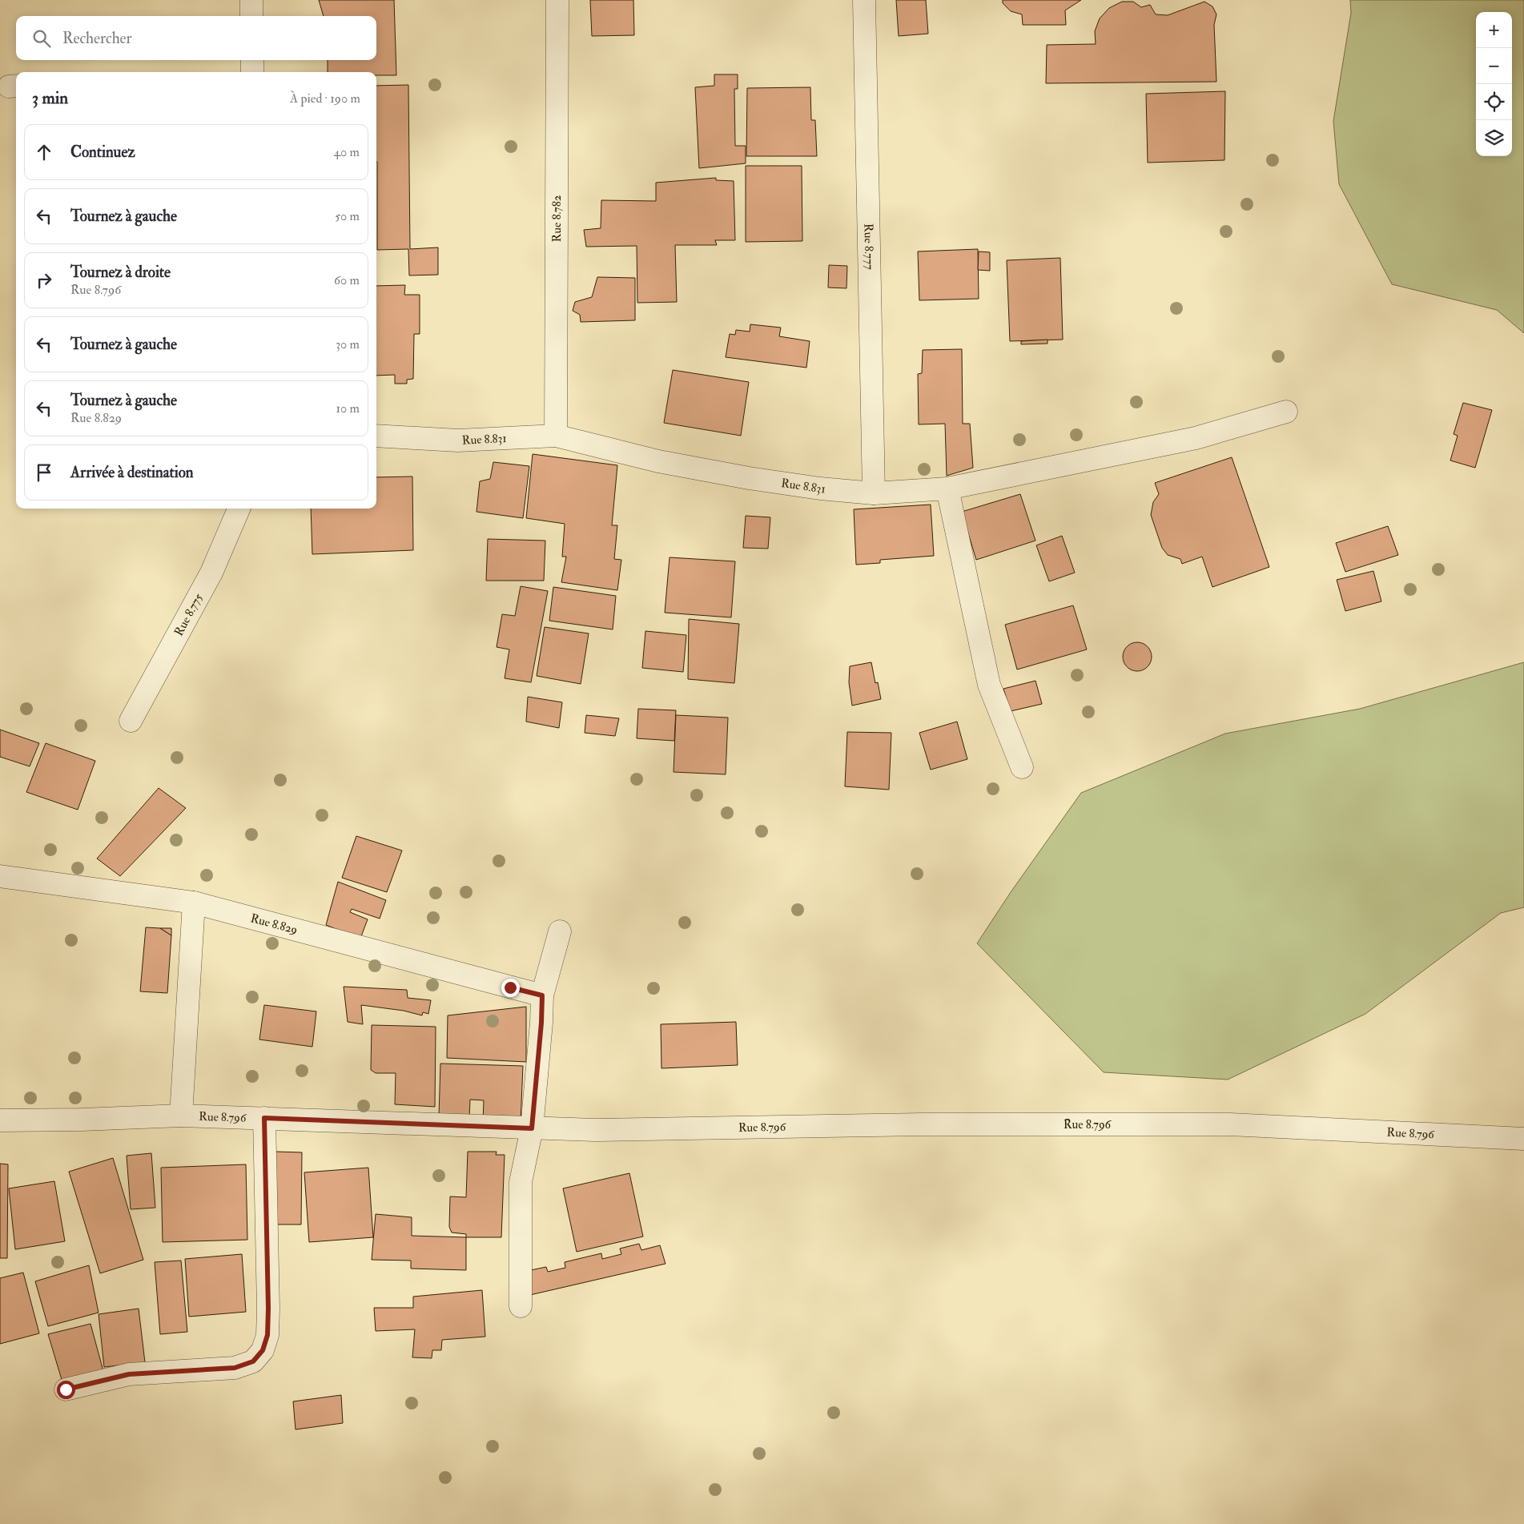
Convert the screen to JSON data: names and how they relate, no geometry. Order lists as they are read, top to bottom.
{
  "streets": {
    "street": [
      "Rue 8.782",
      "Rue 8.777",
      "Rue 8.831",
      "Rue 8.775",
      "Rue 8.829",
      "Rue 8.796"
    ]
  },
  "crossings": [
    ["Rue 8.782", "Rue 8.831"],
    ["Rue 8.777", "Rue 8.831"]
  ],
  "page": {
    "map_buttons": ["+", "−"],
    "search": "Rechercher",
    "heading": ["3 min", "À pied · 190 m"],
    "list": [
      ["Continuez", "40 m"],
      ["Tournez à gauche", "50 m"],
      ["Tournez à droite", "Rue 8.796", "60 m"],
      ["Tournez à gauche", "30 m"],
      ["Tournez à gauche", "Rue 8.829", "10 m"],
      "Arrivée à destination"
    ]
  }
}
